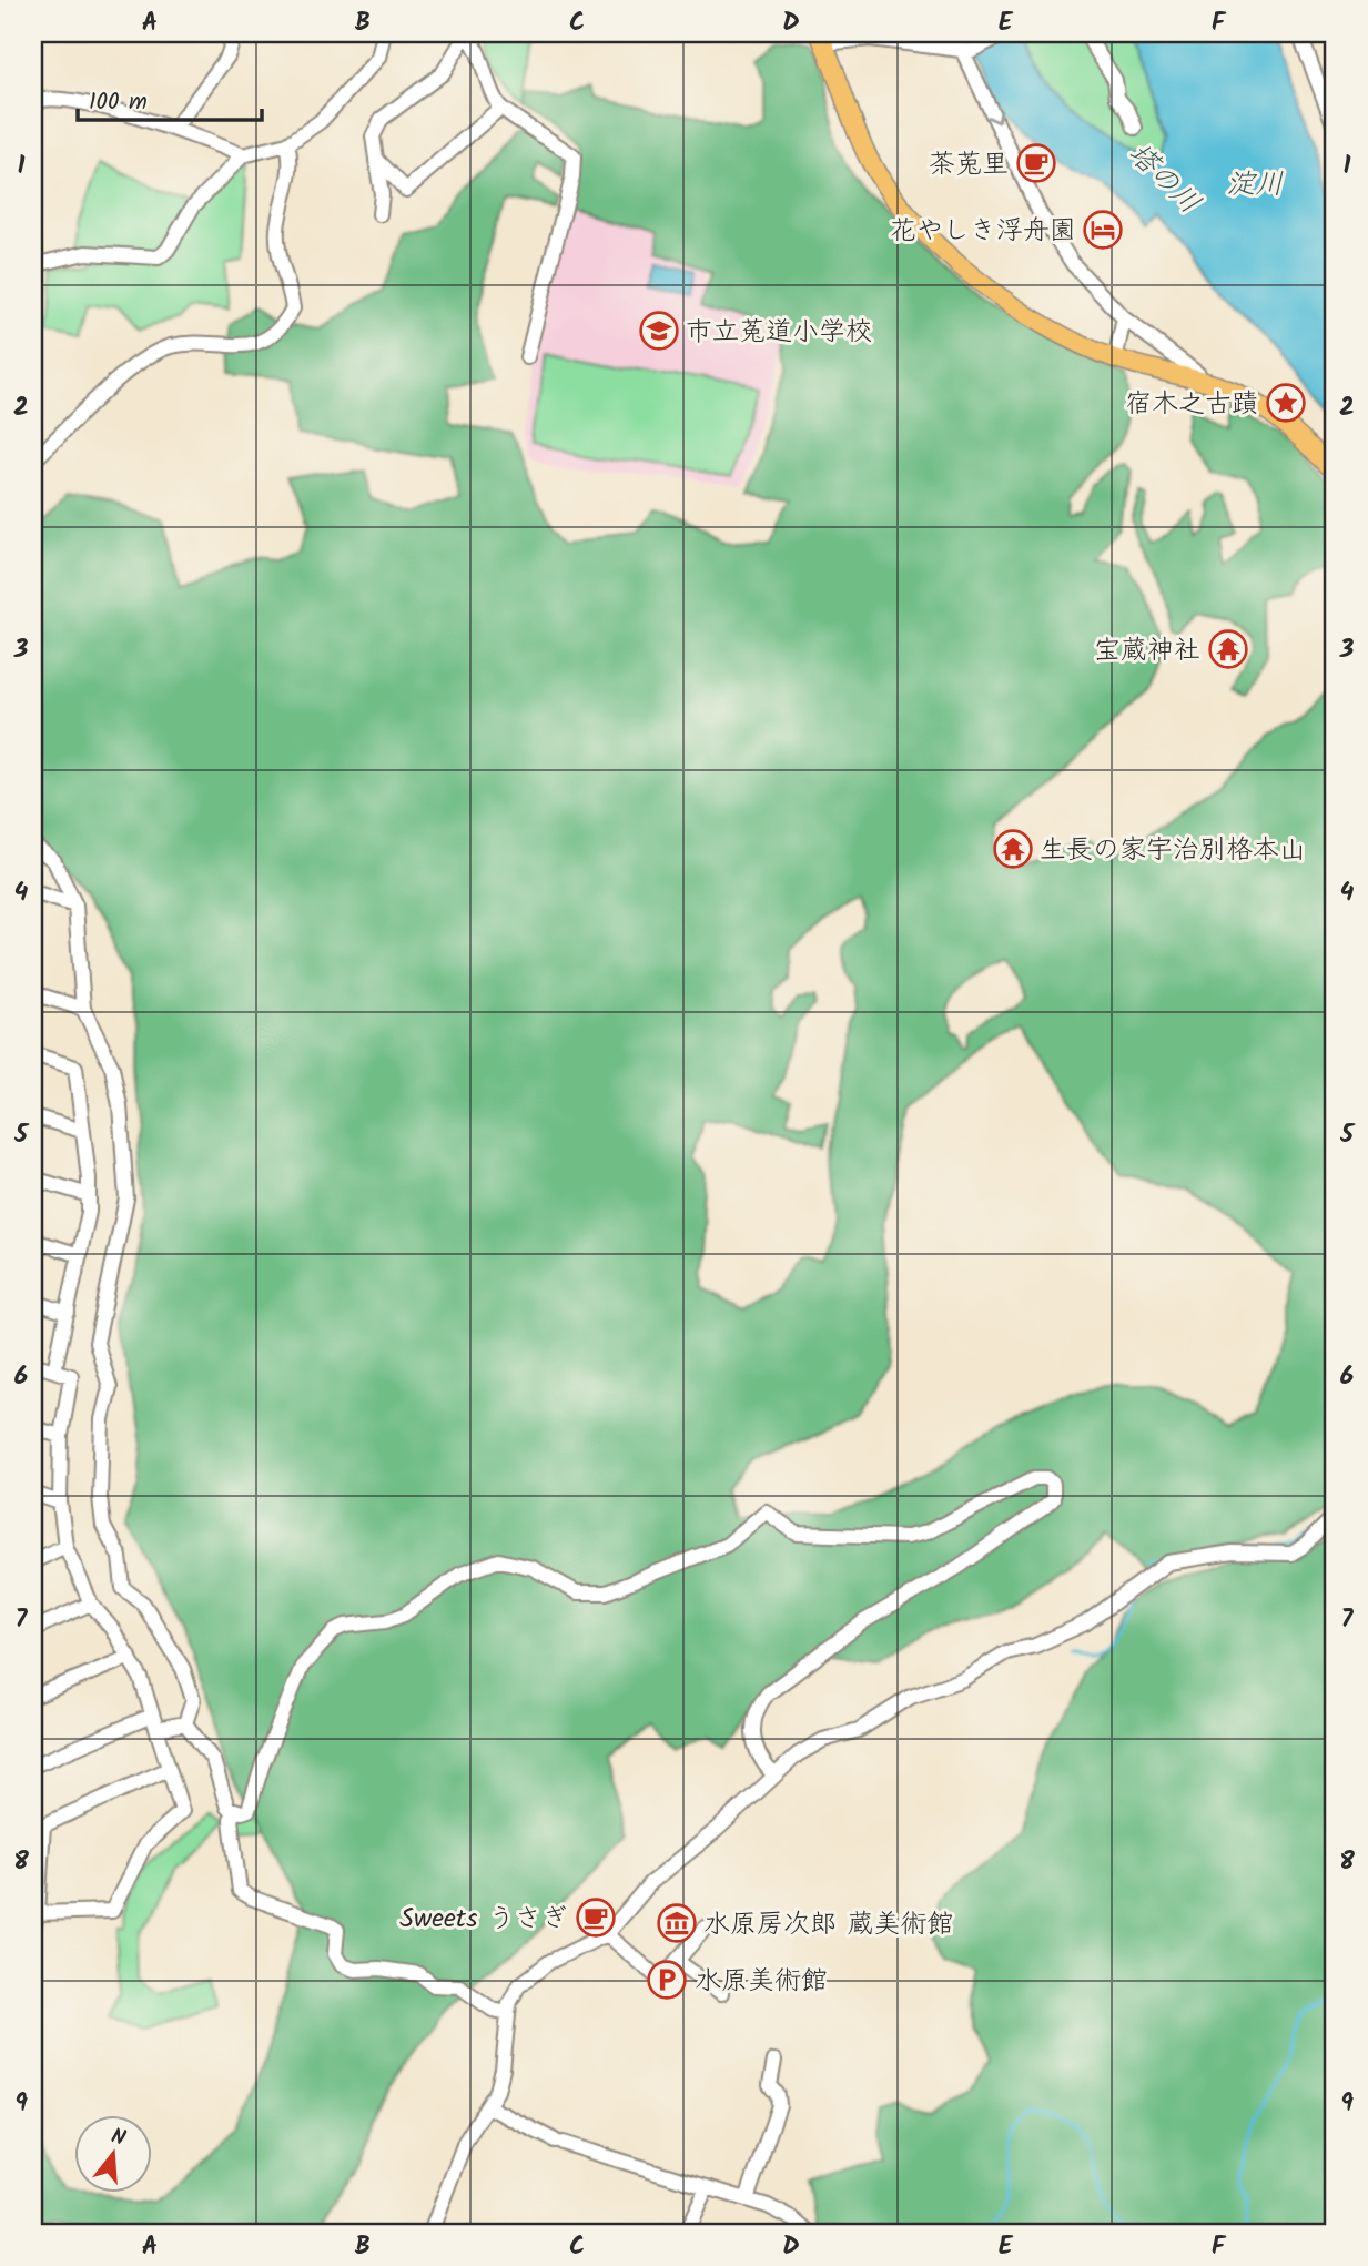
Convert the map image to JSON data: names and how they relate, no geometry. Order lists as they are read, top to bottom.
{
  "water": ["塔の川", "淀川"],
  "places": {
    "cafe": ["茶莵里", "Sweets うさぎ"],
    "hotel": ["花やしき浮舟園"],
    "school or university": ["市立菟道小学校"],
    "place": ["宿木之古蹟"],
    "temple": ["宝蔵神社", "生長の家宇治別格本山"],
    "museum": ["水原房次郎 蔵美術館"],
    "parking": ["水原美術館"]
  },
  "scale_bar": "100 m",
  "north": "top",
  "grid": {
    "columns": [
      "A",
      "B",
      "C",
      "D",
      "E",
      "F"
    ],
    "rows": [
      "1",
      "2",
      "3",
      "4",
      "5",
      "6",
      "7",
      "8",
      "9"
    ]
  }
}
